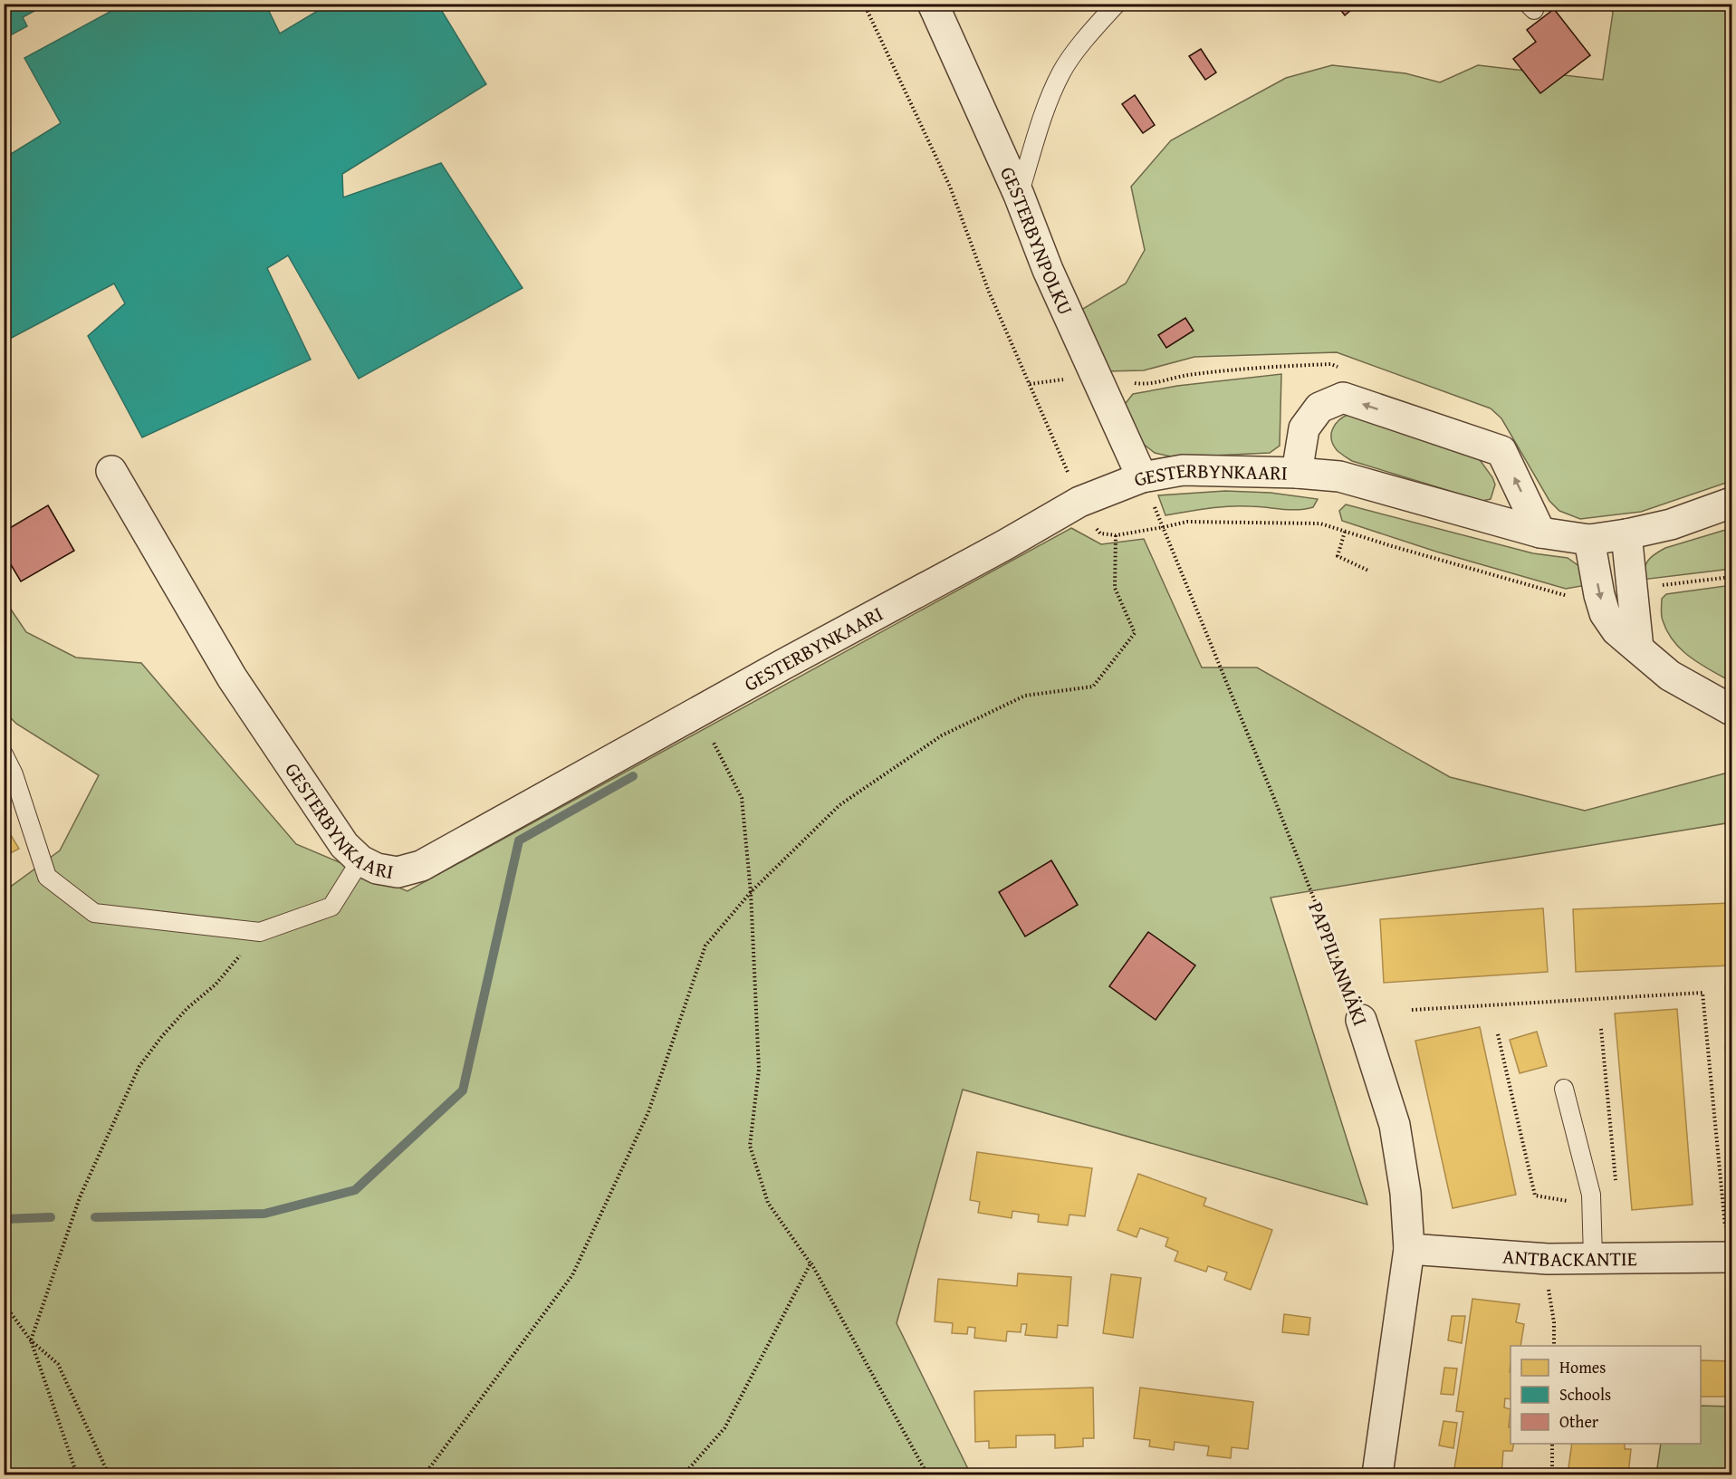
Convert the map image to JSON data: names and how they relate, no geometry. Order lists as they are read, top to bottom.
{
  "streets": {
    "street": [
      "GESTERBYNPOLKU",
      "GESTERBYNKAARI",
      "PAPPILANMÄKI",
      "ANTBACKANTIE"
    ]
  },
  "crossings": [
    ["GESTERBYNPOLKU", "GESTERBYNKAARI"],
    ["GESTERBYNPOLKU", "PAPPILANMÄKI"],
    ["GESTERBYNKAARI", "PAPPILANMÄKI"],
    ["PAPPILANMÄKI", "ANTBACKANTIE"]
  ],
  "legend": ["Homes", "Schools", "Other"]
}
